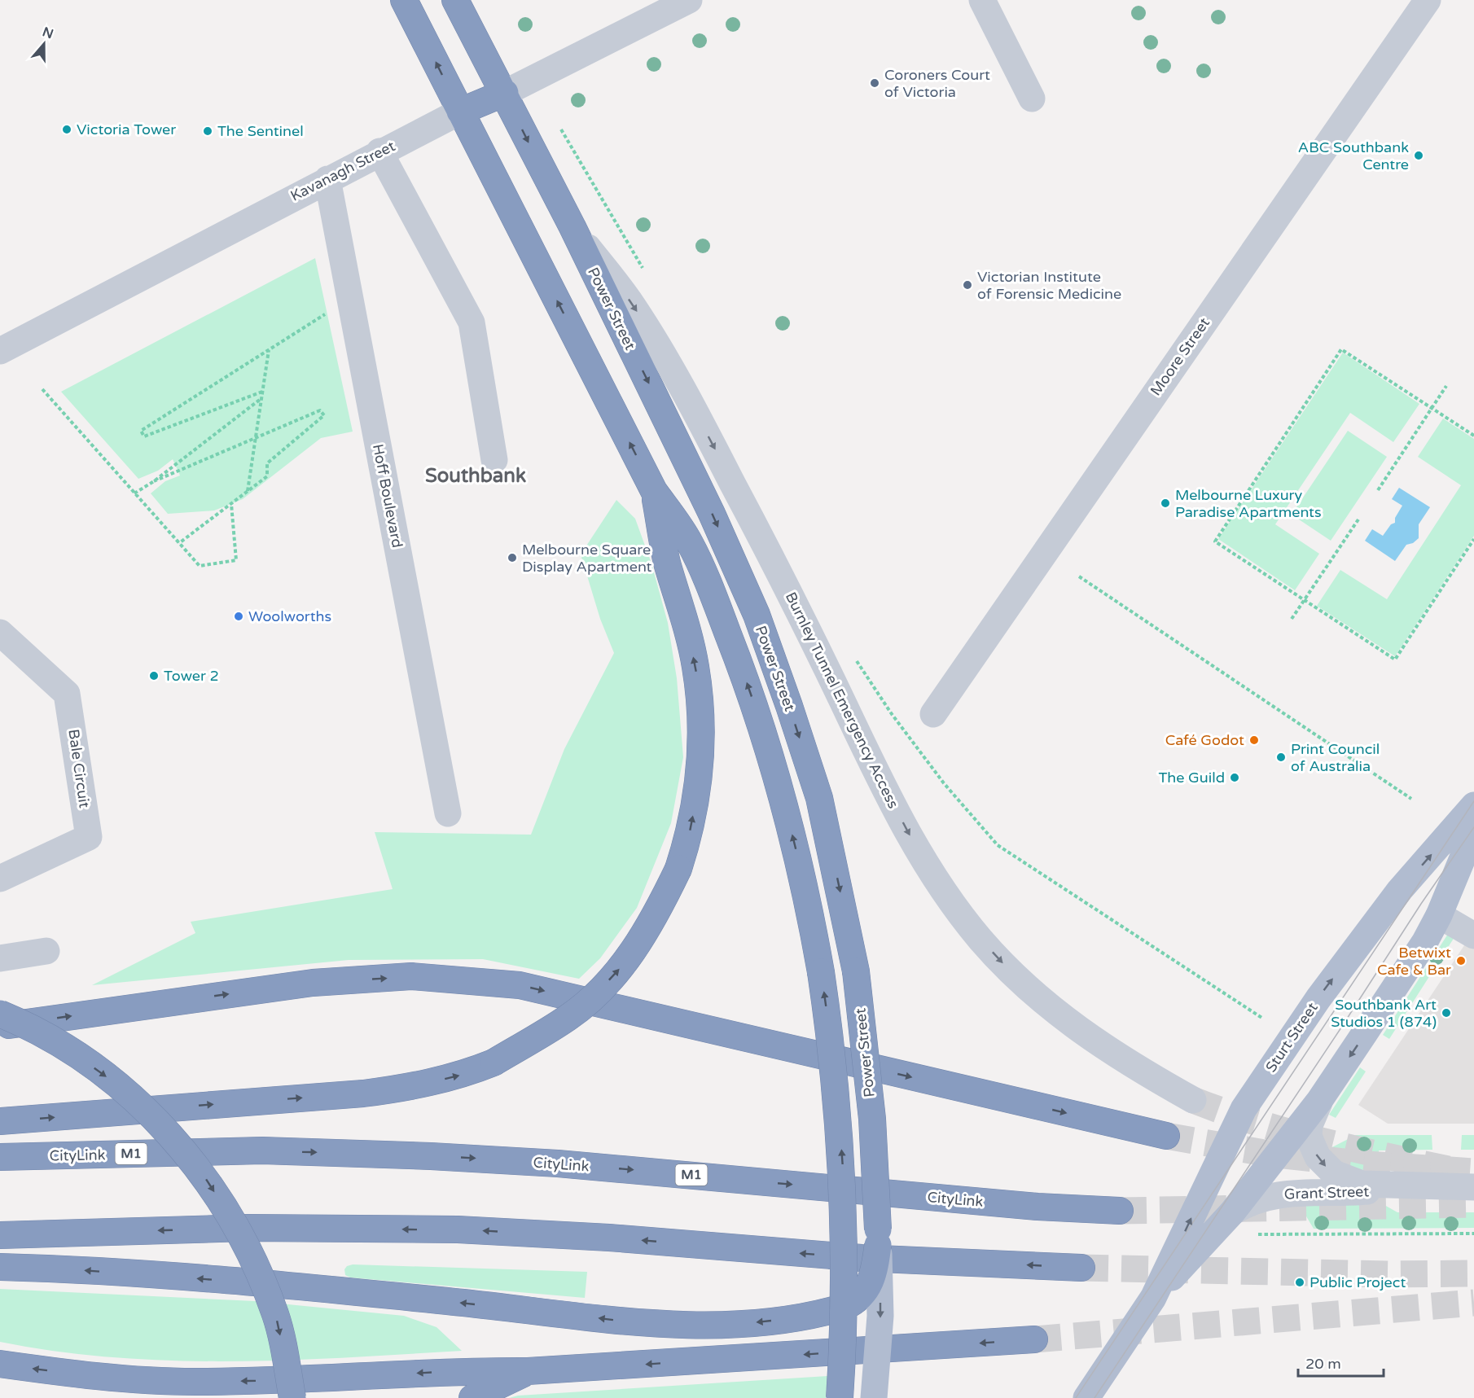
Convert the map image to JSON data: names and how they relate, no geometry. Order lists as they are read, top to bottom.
{
  "streets": {
    "highway": [
      "Kavanagh Street",
      "Power Street",
      "M1",
      "CityLink"
    ],
    "main road": ["Sturt Street"],
    "street": [
      "Moore Street",
      "Hoff Boulevard",
      "Burnley Tunnel Emergency Access",
      "Bale Circuit",
      "Grant Street"
    ]
  },
  "crossings": [
    ["Kavanagh Street", "Power Street"],
    ["Kavanagh Street", "Hoff Boulevard"],
    ["Power Street", "Burnley Tunnel Emergency Access"],
    ["Sturt Street", "Grant Street"]
  ],
  "one_way": ["Burnley Tunnel Emergency Access"],
  "districts": ["Southbank"],
  "places": [
    "Coroners Court of Victoria",
    "Victoria Tower",
    "The Sentinel",
    "ABC Southbank Centre",
    "Victorian Institute of Forensic Medicine",
    "Melbourne Luxury Paradise Apartments",
    "Melbourne Square Display Apartment",
    "Woolworths",
    "Tower 2",
    "Café Godot",
    "Print Council of Australia",
    "The Guild",
    "Betwixt Cafe & Bar",
    "Southbank Art Studios 1 (874)",
    "Public Project"
  ],
  "scale_bar": "20 m",
  "north": "top"
}
